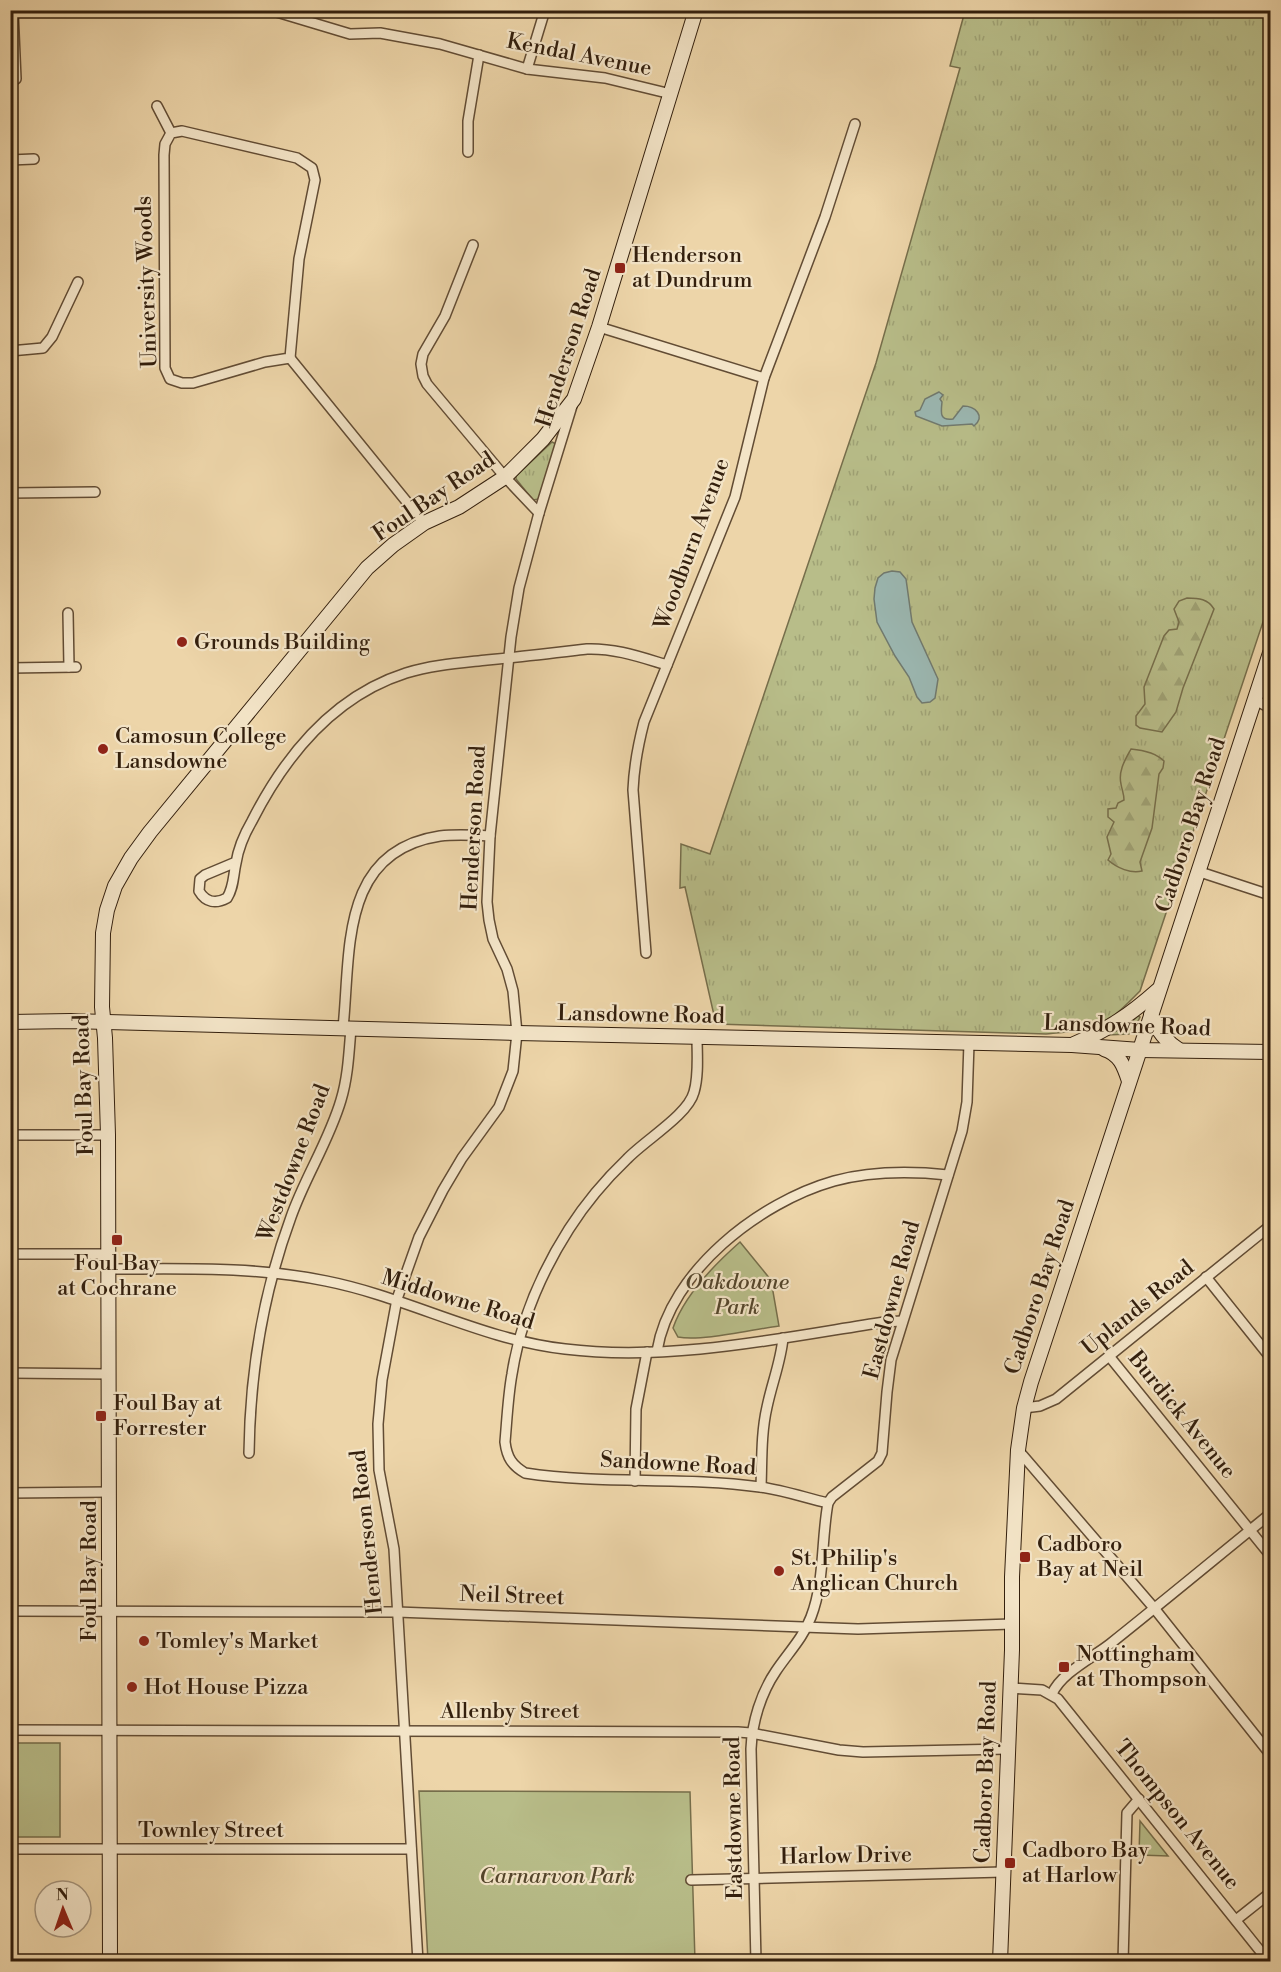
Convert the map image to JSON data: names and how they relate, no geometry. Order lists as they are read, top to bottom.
{
  "streets": {
    "main road": [
      "Henderson Road",
      "Foul Bay Road",
      "Cadboro Bay Road",
      "Lansdowne Road"
    ],
    "street": [
      "Kendal Avenue",
      "University Woods",
      "Woodburn Avenue",
      "Westdowne Road",
      "Middowne Road",
      "Eastdowne Road",
      "Uplands Road",
      "Burdick Avenue",
      "Sandowne Road",
      "Neil Street",
      "Allenby Street",
      "Thompson Avenue",
      "Townley Street",
      "Harlow Drive"
    ]
  },
  "crossings": [
    ["Kendal Avenue", "Henderson Road"],
    ["Henderson Road", "Foul Bay Road"],
    ["Henderson Road", "Lansdowne Road"],
    ["Henderson Road", "Westdowne Road"],
    ["Henderson Road", "Middowne Road"],
    ["Henderson Road", "Neil Street"],
    ["Henderson Road", "Allenby Street"],
    ["Henderson Road", "Townley Street"],
    ["Foul Bay Road", "Lansdowne Road"],
    ["Foul Bay Road", "Middowne Road"],
    ["Foul Bay Road", "Neil Street"],
    ["Foul Bay Road", "Allenby Street"],
    ["Foul Bay Road", "Townley Street"],
    ["Cadboro Bay Road", "Lansdowne Road"],
    ["Cadboro Bay Road", "Uplands Road"],
    ["Cadboro Bay Road", "Neil Street"],
    ["Cadboro Bay Road", "Allenby Street"],
    ["Cadboro Bay Road", "Harlow Drive"],
    ["Lansdowne Road", "Westdowne Road"],
    ["Lansdowne Road", "Eastdowne Road"],
    ["Westdowne Road", "Middowne Road"],
    ["Middowne Road", "Eastdowne Road"],
    ["Middowne Road", "Sandowne Road"],
    ["Eastdowne Road", "Sandowne Road"],
    ["Eastdowne Road", "Neil Street"],
    ["Eastdowne Road", "Allenby Street"],
    ["Eastdowne Road", "Harlow Drive"],
    ["Uplands Road", "Burdick Avenue"]
  ],
  "parks": ["Oakdowne Park", "Carnarvon Park"],
  "places": {
    "transit": [
      "Henderson at Dundrum",
      "Foul Bay at Cochrane",
      "Foul Bay at Forrester",
      "Cadboro Bay at Neil",
      "Nottingham at Thompson",
      "Cadboro Bay at Harlow"
    ],
    "other": [
      "Grounds Building",
      "Camosun College Lansdowne",
      "St. Philip's Anglican Church",
      "Tomley's Market",
      "Hot House Pizza"
    ]
  },
  "north": "top"
}
